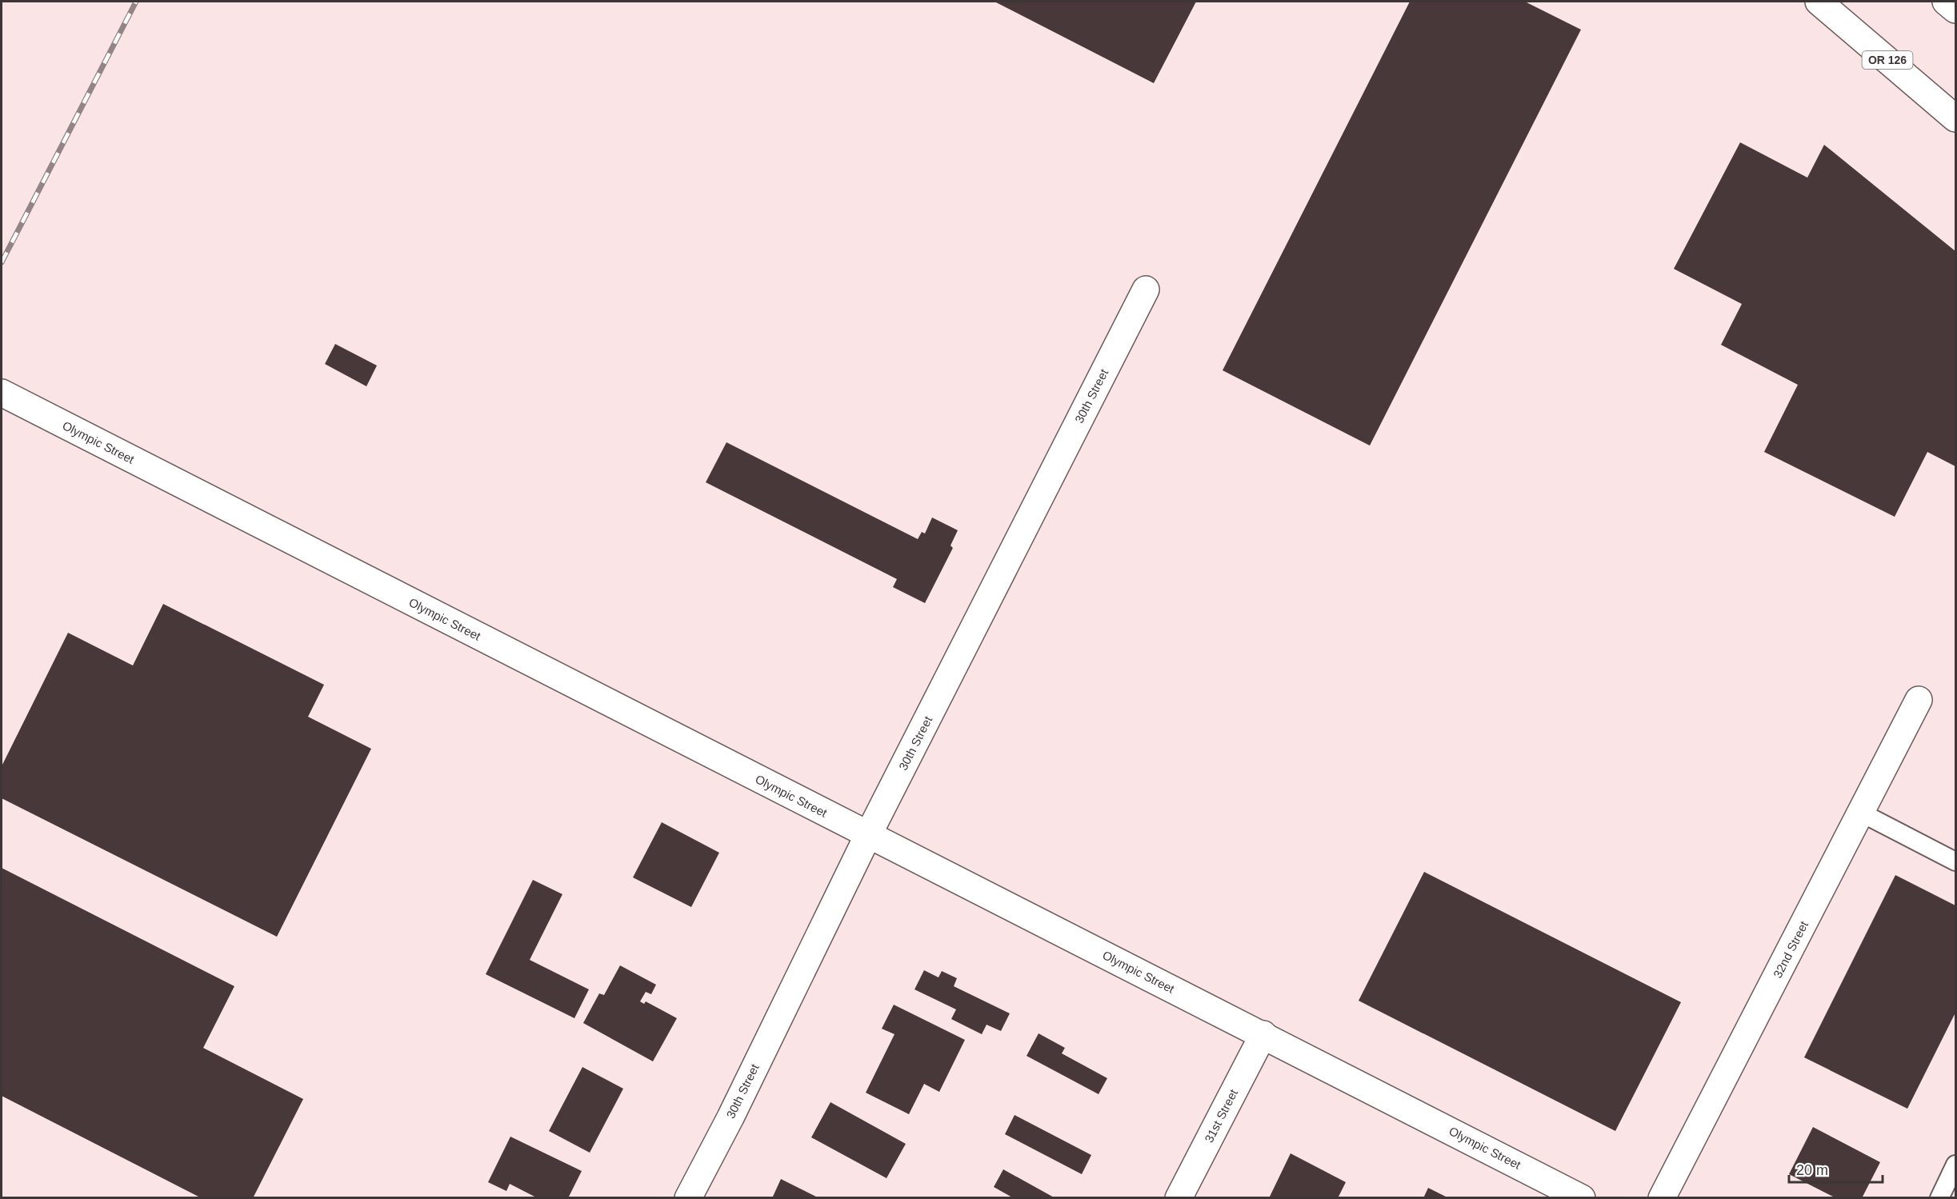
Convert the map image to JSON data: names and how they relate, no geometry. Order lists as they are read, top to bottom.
{
  "streets": {
    "main road": [
      "OR 126",
      "30th Street",
      "Olympic Street",
      "32nd Street",
      "31st Street"
    ]
  },
  "crossings": [
    ["30th Street", "Olympic Street"],
    ["Olympic Street", "31st Street"]
  ],
  "scale_bar": "20 m"
}
